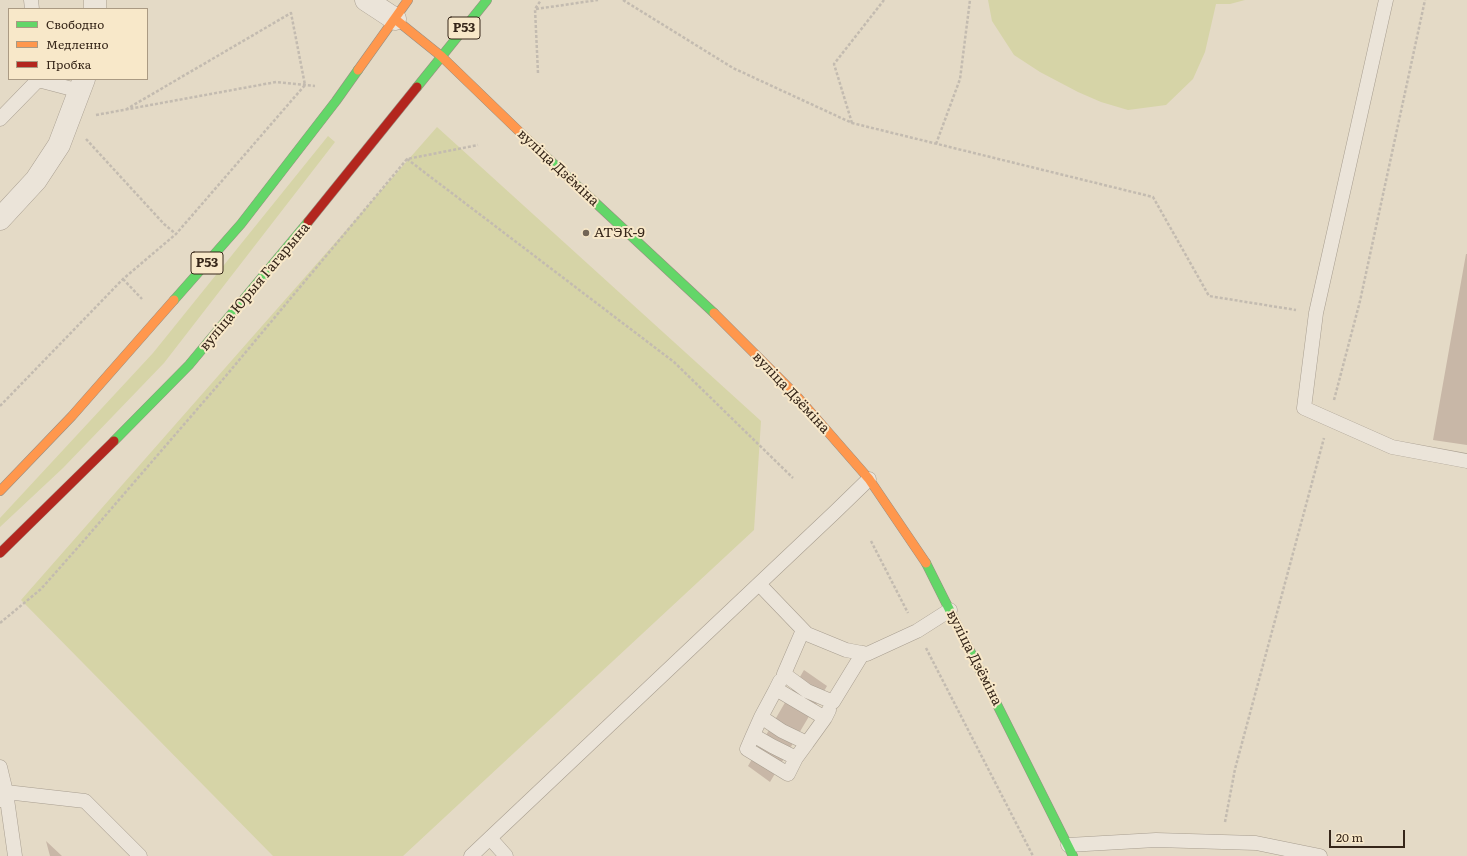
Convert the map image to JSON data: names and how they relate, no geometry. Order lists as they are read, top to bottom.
{
  "streets": {
    "main road": ["Р53", "вуліца Дзёміна", "вуліца Юрыя Гагарына"]
  },
  "crossings": [
    ["Р53", "вуліца Дзёміна"],
    ["вуліца Дзёміна", "вуліца Юрыя Гагарына"]
  ],
  "places": ["АТЭК-9"],
  "legend": ["Свободно", "Медленно", "Пробка"],
  "scale_bar": "20 m"
}
